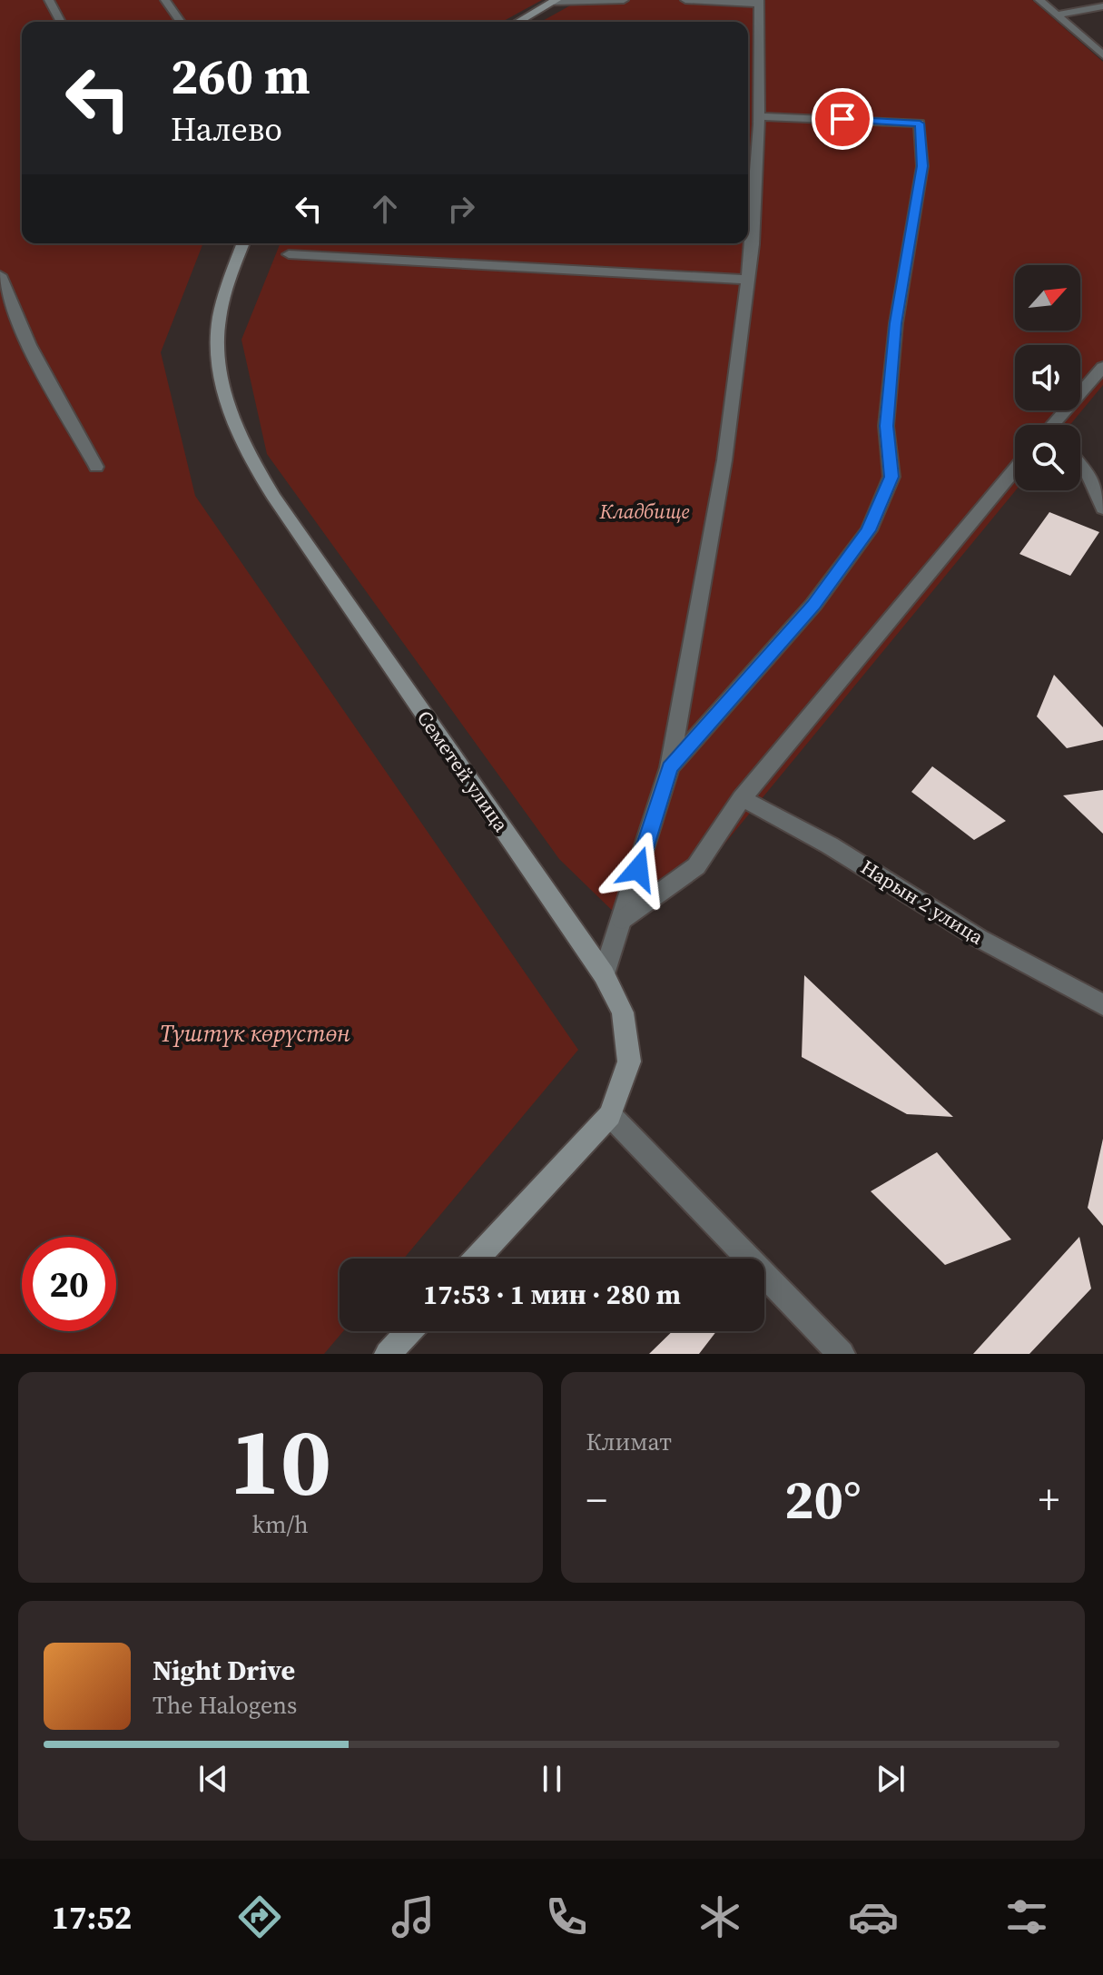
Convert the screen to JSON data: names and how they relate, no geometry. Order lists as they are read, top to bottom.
{
  "streets": {
    "street": ["Семетей улица", "Нарын 2 улица"]
  },
  "parks": ["Кладбище", "Түштүк көрүстөн"],
  "north": "top right",
  "page": {
    "turn": ["260 m", "Налево"],
    "limit": "20",
    "trip": "17:53 · 1 мин · 280 m",
    "tile": [
      ["10", "km/h"],
      "Климат"
    ],
    "heat": ["−", "20°", "+"],
    "song": ["Night Drive", "The Halogens"],
    "tabs": "17:52"
  }
}
